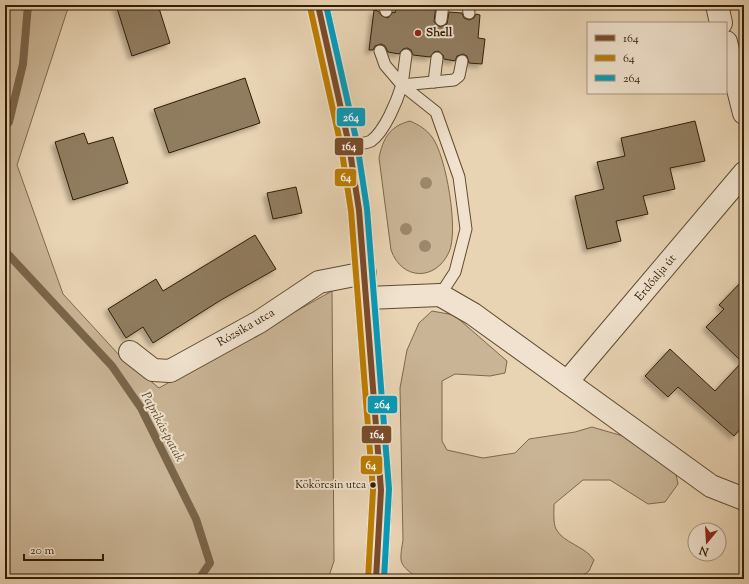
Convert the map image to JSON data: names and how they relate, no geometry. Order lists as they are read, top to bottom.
{
  "streets": {
    "street": ["Erdőalja út", "Rózsika utca"]
  },
  "water": ["Paprikás-patak"],
  "places": ["Shell", "Kökörcsin utca"],
  "lines": ["transit line 164", "transit line 264", "transit line 64"],
  "legend": ["164", "64", "264"],
  "scale_bar": "20 m",
  "north": "bottom"
}
